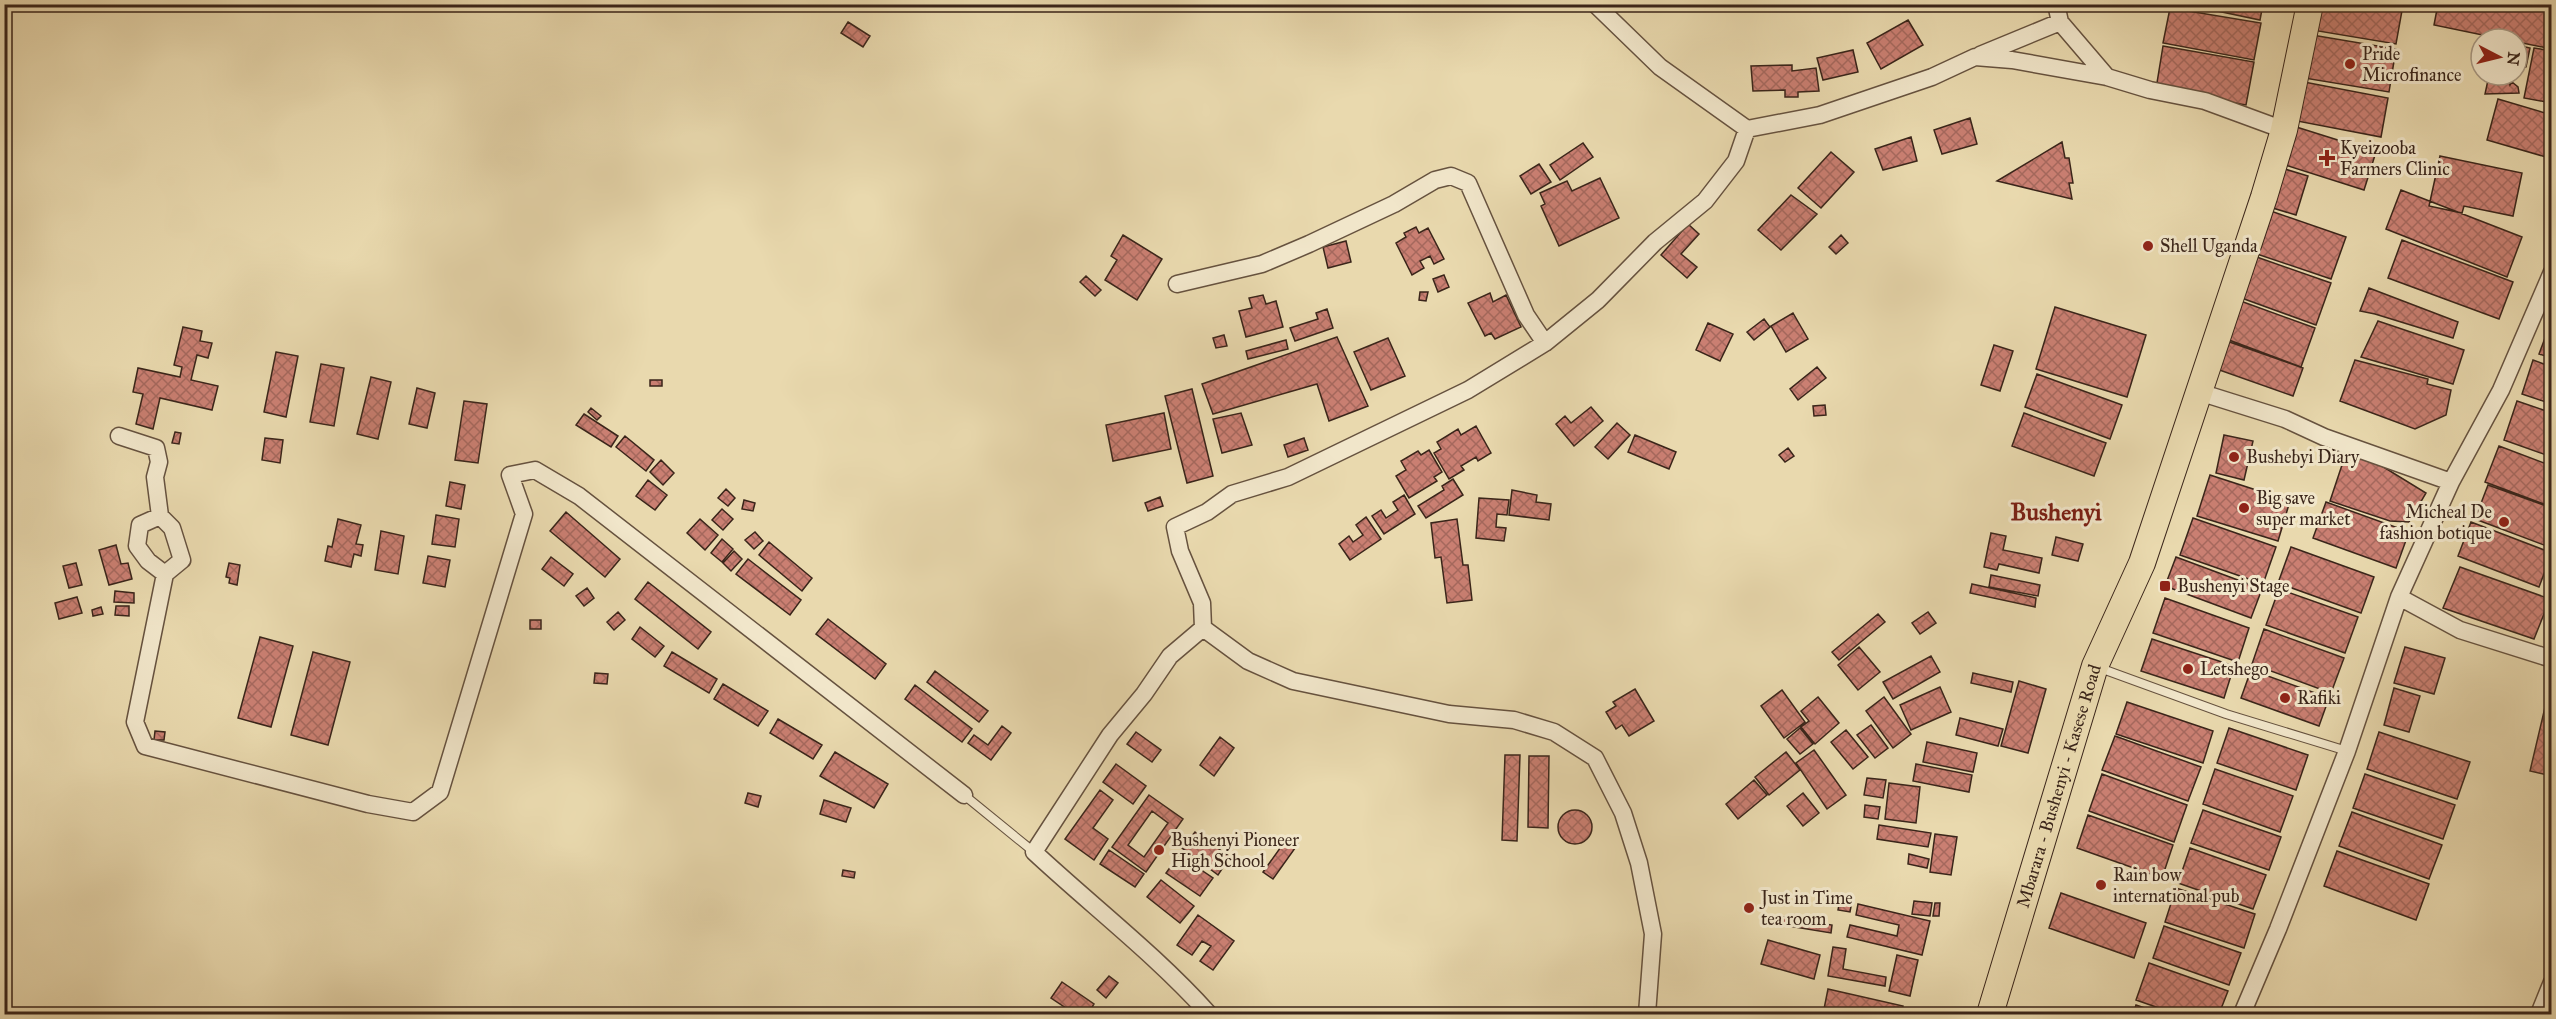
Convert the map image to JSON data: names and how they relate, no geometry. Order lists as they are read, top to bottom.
{
  "streets": {
    "main road": ["Mbarara - Bushenyi - Kasese Road"]
  },
  "districts": ["Bushenyi"],
  "places": {
    "other": [
      "Pride Microfinance",
      "Shell Uganda",
      "Bushebyi Diary",
      "Big save super market",
      "Micheal De fashion botique",
      "Letshego",
      "Rafiki",
      "Bushenyi Pioneer High School",
      "Rain bow international pub",
      "Just in Time tea room"
    ],
    "health": ["Kyeizooba Farmers Clinic"],
    "transit": ["Bushenyi Stage"]
  },
  "north": "right"
}
